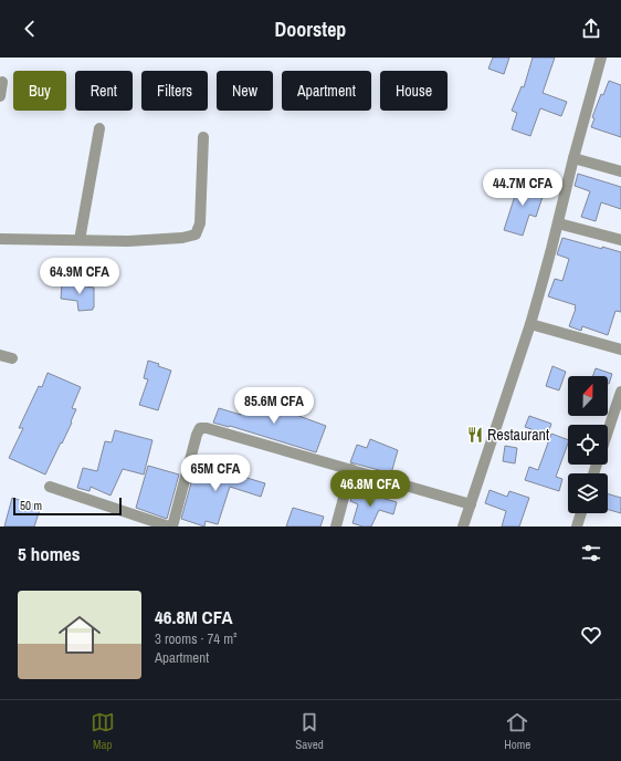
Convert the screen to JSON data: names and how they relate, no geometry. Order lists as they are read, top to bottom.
{
  "places": {
    "restaurant": ["Restaurant"]
  },
  "scale_bar": "50 m",
  "north": "top",
  "page": {
    "header": "Doorstep",
    "chip": [
      "Buy",
      "Rent",
      "Filters",
      "New",
      "Apartment",
      "House"
    ],
    "price": [
      "44.7M CFA",
      "64.9M CFA",
      "85.6M CFA",
      "65M CFA",
      "46.8M CFA"
    ],
    "scale": "50 m",
    "heading": "5 homes",
    "list": [
      {
        "name": "46.8M CFA",
        "note": "3 rooms · 74 m² · Apartment"
      }
    ],
    "tabs": ["Map", "Saved", "Home"]
  }
}
